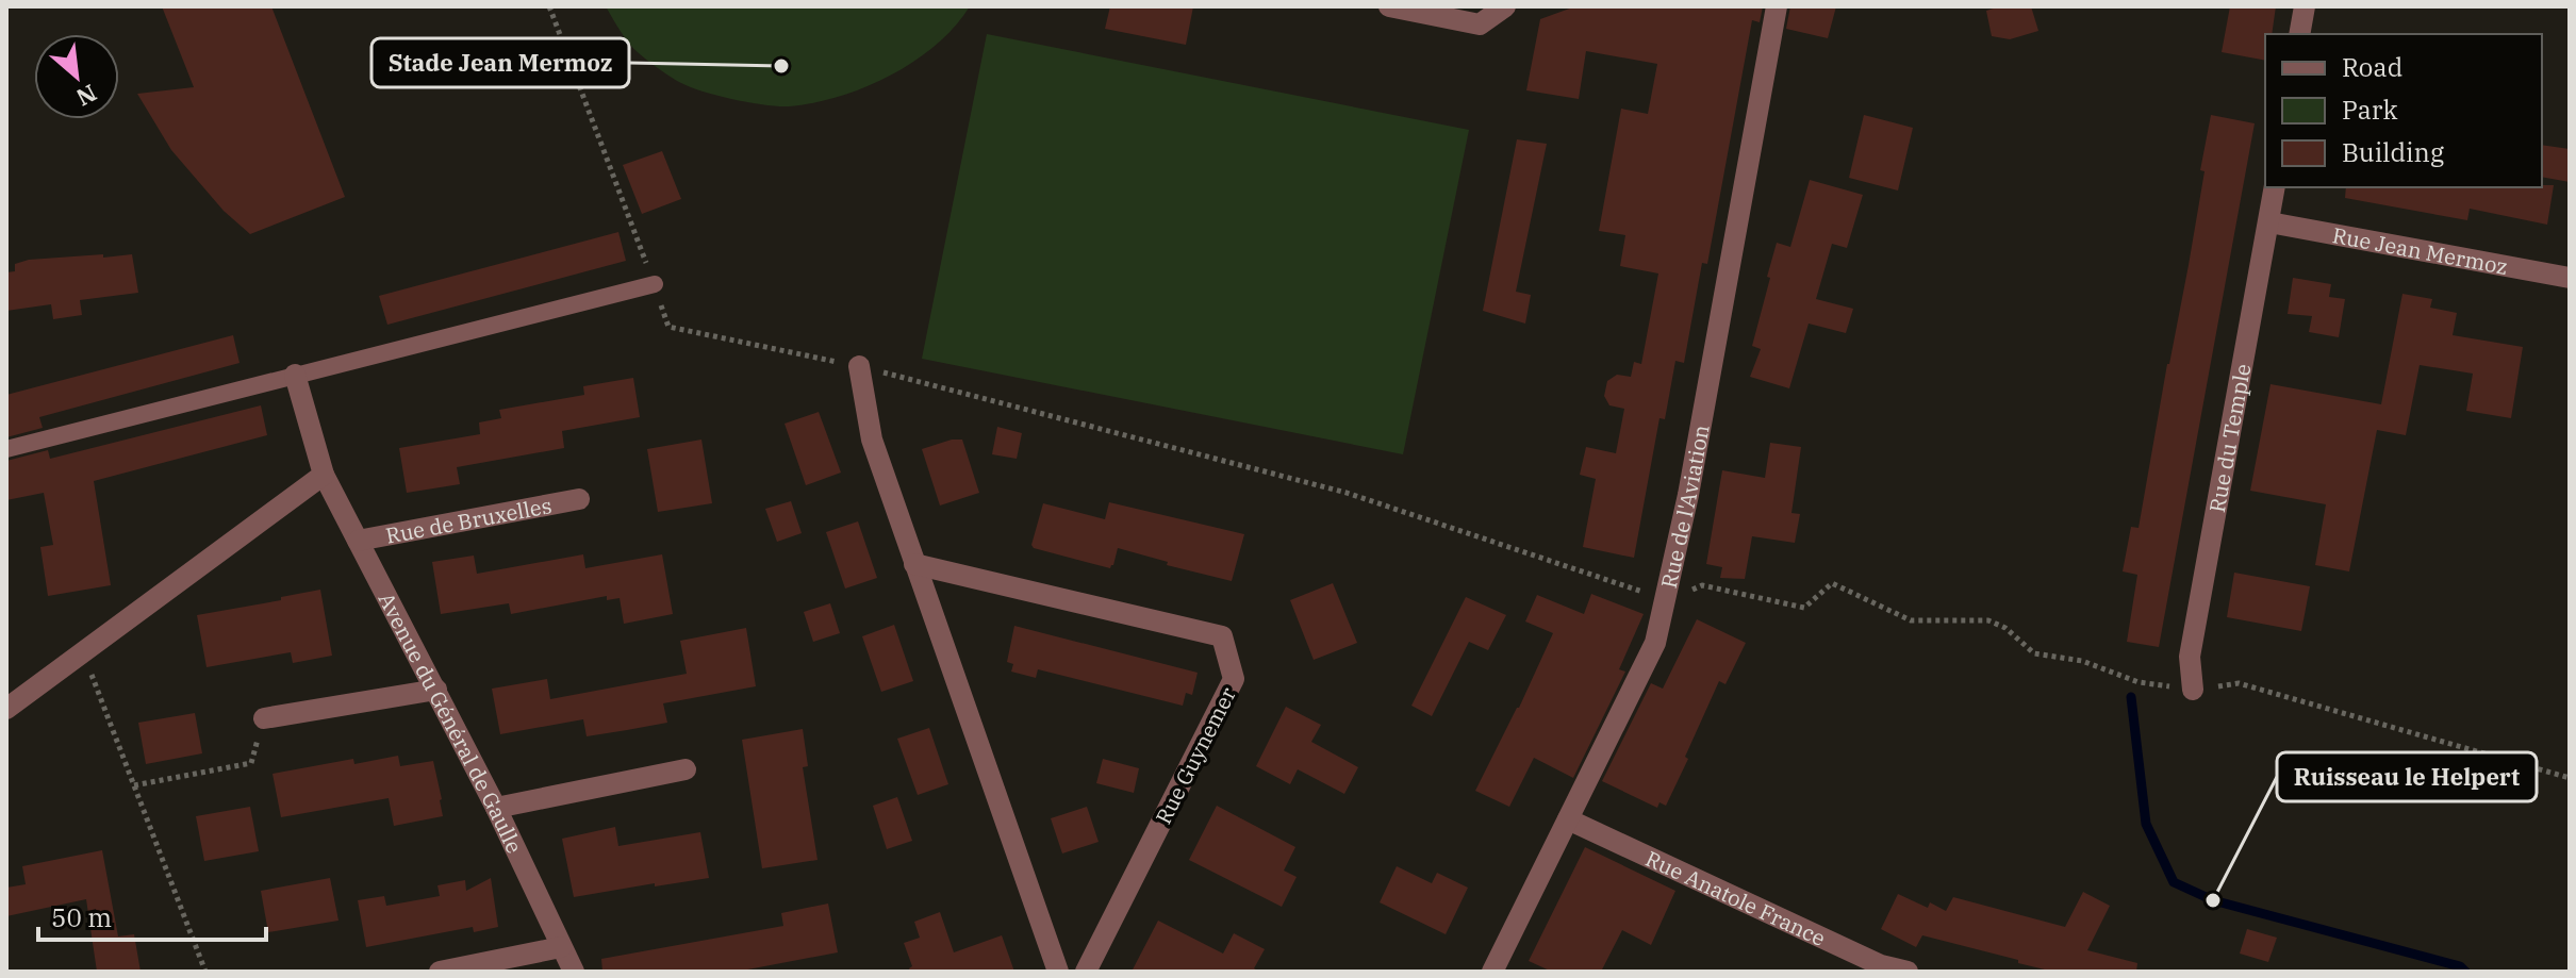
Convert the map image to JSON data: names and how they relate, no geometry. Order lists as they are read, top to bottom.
{
  "streets": {
    "street": [
      "Rue Jean Mermoz",
      "Rue du Temple",
      "Rue de l'Aviation",
      "Rue de Bruxelles",
      "Avenue du Général de Gaulle",
      "Rue Guynemer",
      "Rue Anatole France"
    ]
  },
  "crossings": [
    ["Rue Jean Mermoz", "Rue du Temple"],
    ["Rue de l'Aviation", "Rue Anatole France"],
    ["Rue de Bruxelles", "Avenue du Général de Gaulle"]
  ],
  "places": ["Stade Jean Mermoz", "Ruisseau le Helpert"],
  "legend": ["Road", "Park", "Building"],
  "scale_bar": "50 m",
  "north": "bottom right"
}
